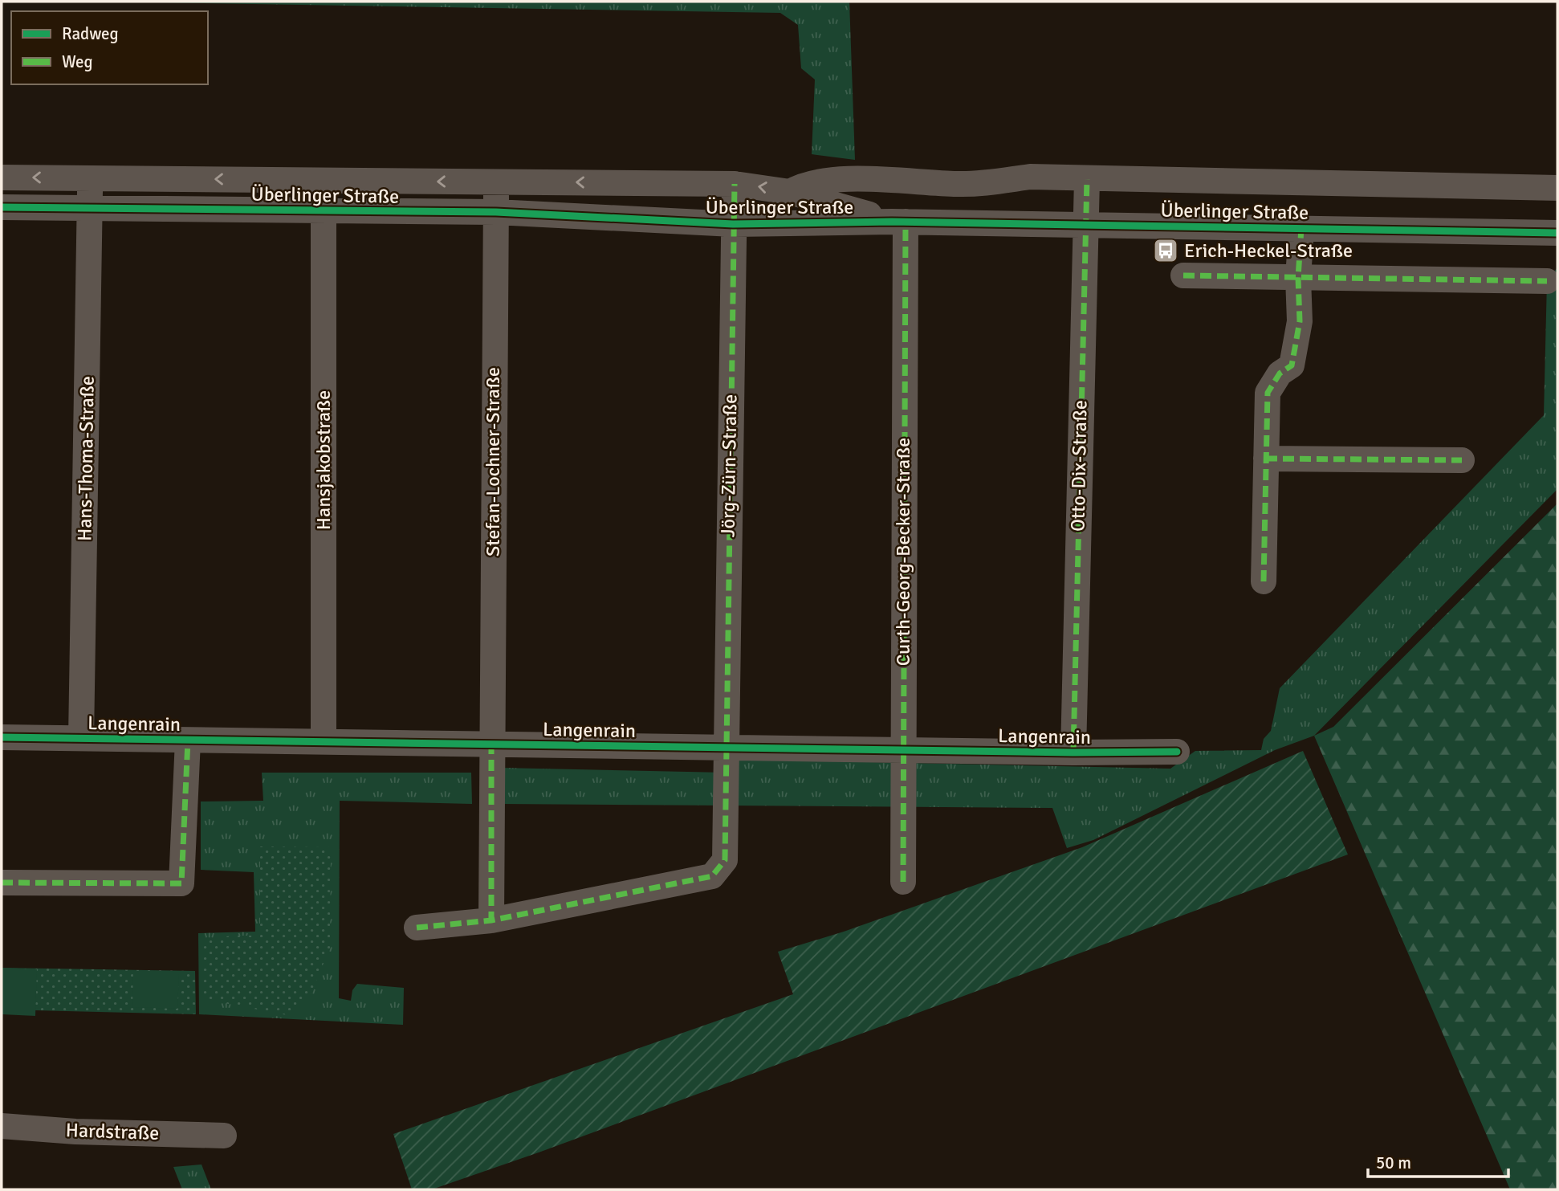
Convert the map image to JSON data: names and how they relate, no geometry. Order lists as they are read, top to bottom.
{
  "streets": {
    "street": [
      "Überlinger Straße",
      "Hans-Thoma-Straße",
      "Hansjakobstraße",
      "Stefan-Lochner-Straße",
      "Jörg-Zürn-Straße",
      "Otto-Dix-Straße",
      "Curth-Georg-Becker-Straße",
      "Langenrain",
      "Hardstraße"
    ]
  },
  "crossings": [
    ["Überlinger Straße", "Hans-Thoma-Straße"],
    ["Überlinger Straße", "Hansjakobstraße"],
    ["Überlinger Straße", "Stefan-Lochner-Straße"],
    ["Überlinger Straße", "Jörg-Zürn-Straße"],
    ["Überlinger Straße", "Otto-Dix-Straße"],
    ["Überlinger Straße", "Curth-Georg-Becker-Straße"],
    ["Hans-Thoma-Straße", "Langenrain"],
    ["Hansjakobstraße", "Langenrain"],
    ["Stefan-Lochner-Straße", "Jörg-Zürn-Straße"],
    ["Stefan-Lochner-Straße", "Langenrain"],
    ["Jörg-Zürn-Straße", "Langenrain"],
    ["Otto-Dix-Straße", "Langenrain"],
    ["Curth-Georg-Becker-Straße", "Langenrain"]
  ],
  "places": {
    "bus stop": ["Erich-Heckel-Straße"]
  },
  "legend": ["Radweg", "Weg"],
  "scale_bar": "50 m"
}
